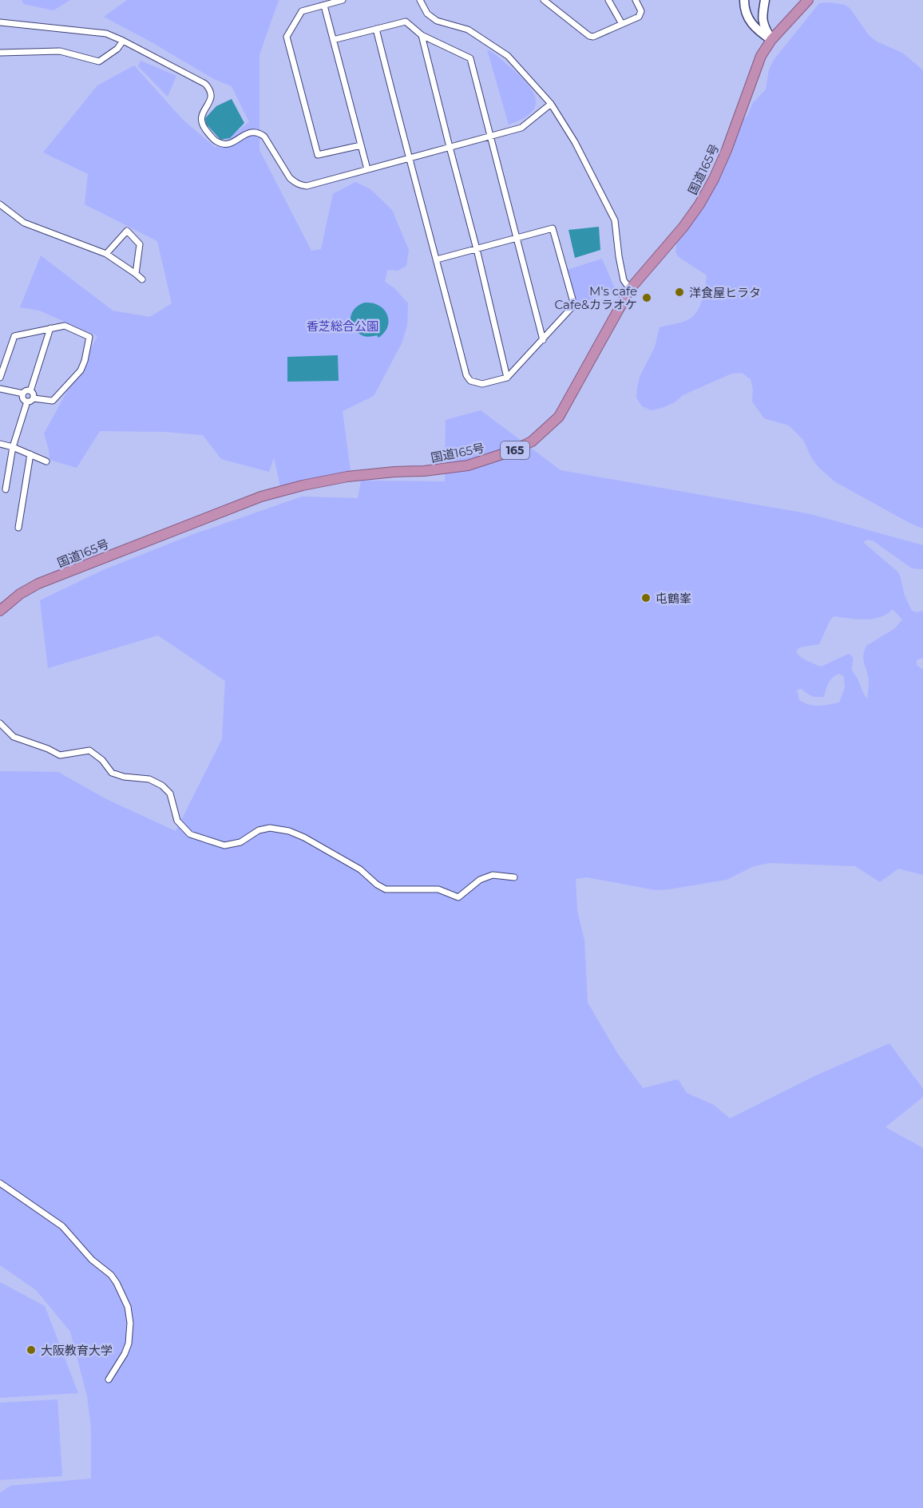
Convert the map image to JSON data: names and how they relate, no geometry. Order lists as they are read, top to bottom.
{
  "streets": {
    "highway": ["国道165号", "165"]
  },
  "parks": ["香芝総合公園"],
  "places": [
    "洋食屋ヒラタ",
    "M's cafe Cafe&カラオケ",
    "屯鶴峯",
    "大阪教育大学"
  ]
}
